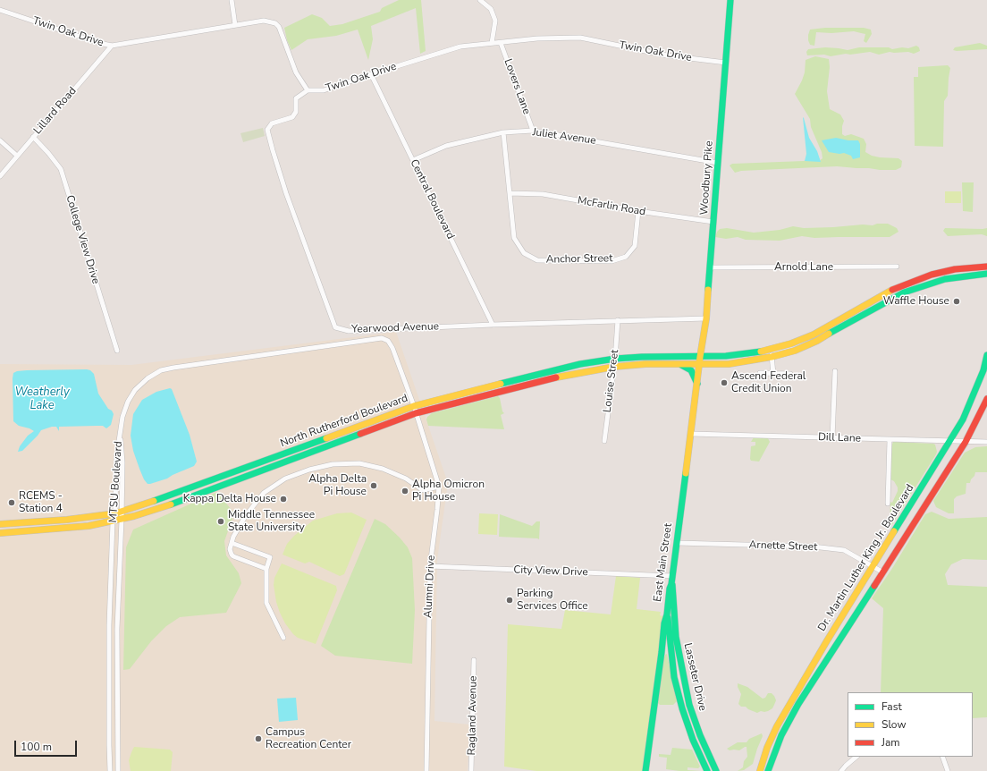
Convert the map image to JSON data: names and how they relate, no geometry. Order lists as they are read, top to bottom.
{
  "streets": {
    "main road": [
      "Woodbury Pike",
      "North Rutherford Boulevard",
      "Dr. Martin Luther King Jr. Boulevard",
      "East Main Street",
      "Lasseter Drive"
    ],
    "street": [
      "Twin Oak Drive",
      "Lovers Lane",
      "Lillard Road",
      "Juliet Avenue",
      "Central Boulevard",
      "McFarlin Road",
      "College View Drive",
      "Anchor Street",
      "Arnold Lane",
      "Yearwood Avenue",
      "Louise Street",
      "Dill Lane",
      "MTSU Boulevard",
      "Arnette Street",
      "City View Drive",
      "Alumni Drive",
      "Ragland Avenue"
    ]
  },
  "crossings": [
    ["Twin Oak Drive", "Lovers Lane"],
    ["Twin Oak Drive", "Lillard Road"],
    ["Twin Oak Drive", "Woodbury Pike"],
    ["Twin Oak Drive", "Central Boulevard"],
    ["Twin Oak Drive", "Yearwood Avenue"],
    ["Lovers Lane", "Juliet Avenue"],
    ["Lillard Road", "College View Drive"],
    ["Juliet Avenue", "Woodbury Pike"],
    ["Juliet Avenue", "Central Boulevard"],
    ["Juliet Avenue", "Anchor Street"],
    ["Woodbury Pike", "McFarlin Road"],
    ["Woodbury Pike", "Arnold Lane"],
    ["Woodbury Pike", "Yearwood Avenue"],
    ["Woodbury Pike", "North Rutherford Boulevard"],
    ["Woodbury Pike", "East Main Street"],
    ["Central Boulevard", "Yearwood Avenue"],
    ["McFarlin Road", "Anchor Street"],
    ["Yearwood Avenue", "Louise Street"],
    ["Louise Street", "North Rutherford Boulevard"],
    ["North Rutherford Boulevard", "MTSU Boulevard"],
    ["North Rutherford Boulevard", "East Main Street"],
    ["North Rutherford Boulevard", "Alumni Drive"],
    ["Dill Lane", "Dr. Martin Luther King Jr. Boulevard"],
    ["Dill Lane", "East Main Street"],
    ["MTSU Boulevard", "Alumni Drive"],
    ["Arnette Street", "Dr. Martin Luther King Jr. Boulevard"],
    ["Arnette Street", "East Main Street"],
    ["East Main Street", "City View Drive"],
    ["East Main Street", "Lasseter Drive"],
    ["City View Drive", "Alumni Drive"]
  ],
  "water": ["Weatherly Lake"],
  "places": [
    "Waffle House",
    "Ascend Federal Credit Union",
    "Alpha Delta Pi House",
    "Alpha Omicron Pi House",
    "Kappa Delta House",
    "RCEMS - Station 4",
    "Middle Tennessee State University",
    "Parking Services Office",
    "Campus Recreation Center"
  ],
  "legend": ["Fast", "Slow", "Jam"],
  "scale_bar": "100 m"
}
